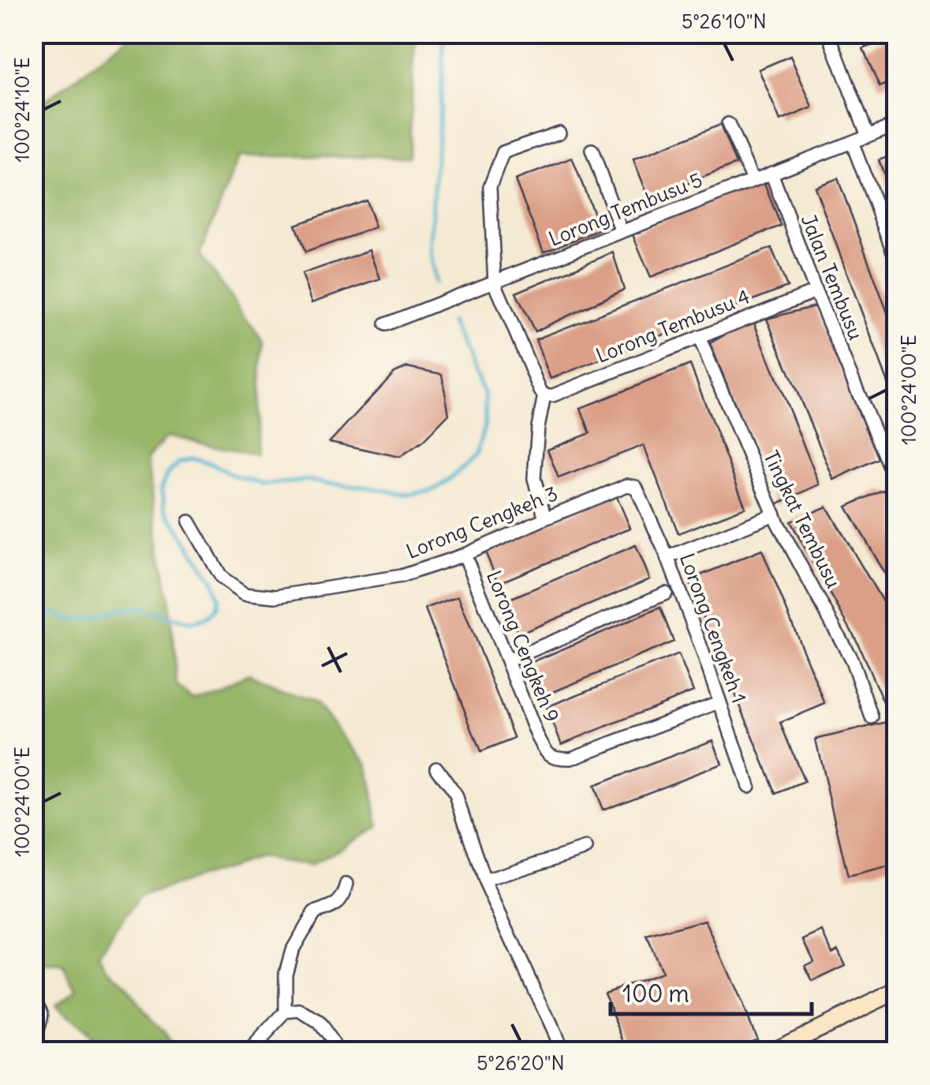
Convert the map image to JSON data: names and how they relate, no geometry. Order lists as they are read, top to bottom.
{
  "streets": {
    "street": [
      "Lorong Tembusu 5",
      "Jalan Tembusu",
      "Lorong Tembusu 4",
      "Tingkat Tembusu",
      "Lorong Cengkeh 3",
      "Lorong Cengkeh 1",
      "Lorong Cengkeh 9"
    ]
  },
  "crossings": [
    ["Lorong Tembusu 5", "Jalan Tembusu"],
    ["Jalan Tembusu", "Lorong Tembusu 4"],
    ["Lorong Tembusu 4", "Tingkat Tembusu"],
    ["Lorong Cengkeh 3", "Lorong Cengkeh 1"],
    ["Lorong Cengkeh 3", "Lorong Cengkeh 9"],
    ["Lorong Cengkeh 1", "Lorong Cengkeh 9"]
  ],
  "scale_bar": "100 m",
  "coordinates": [
    "5°26'10\"N",
    "100°24'10\"E",
    "100°24'00\"E",
    "5°26'20\"N"
  ]
}
